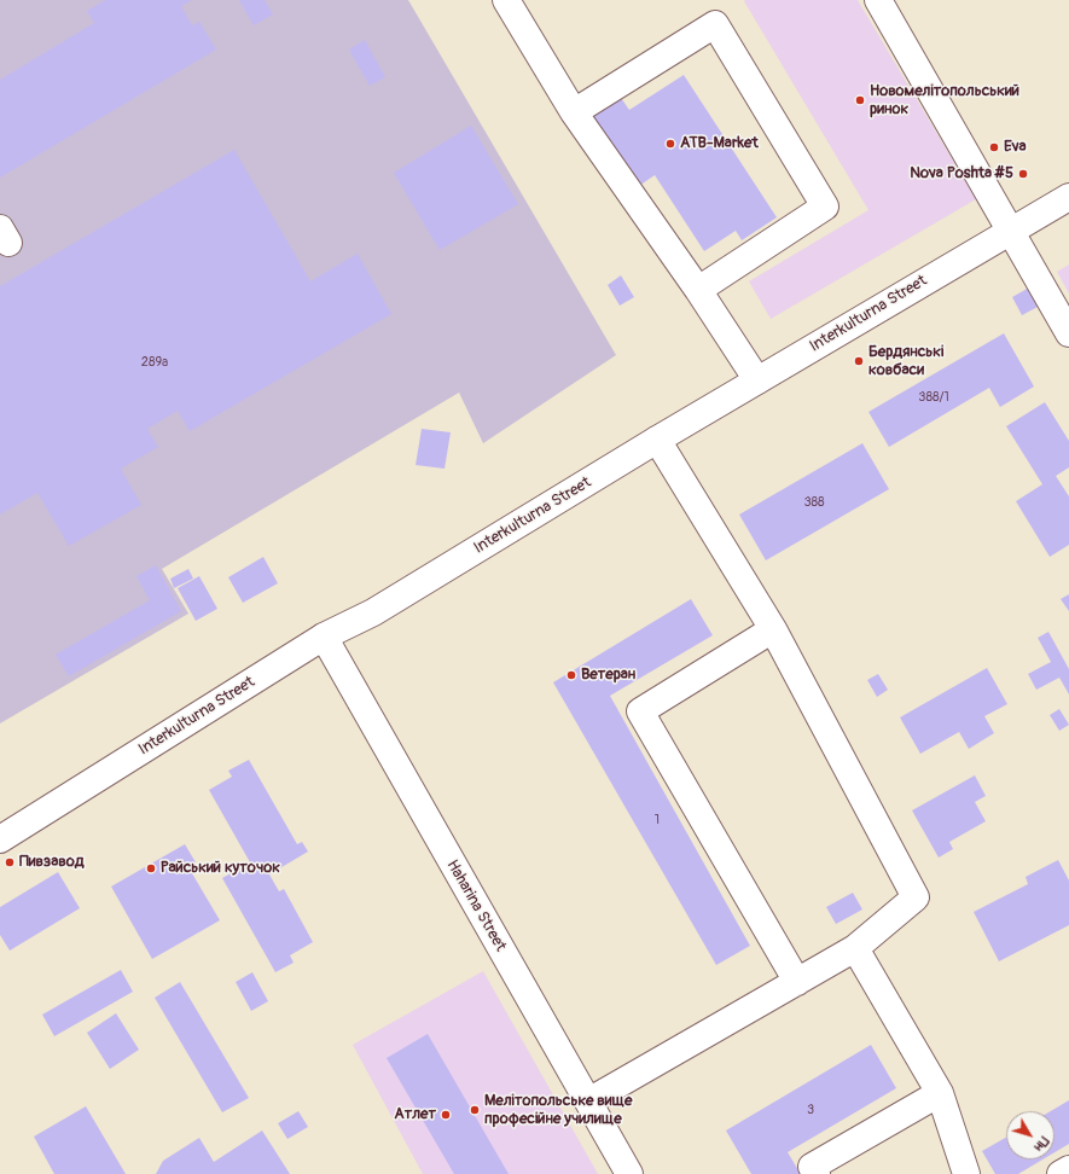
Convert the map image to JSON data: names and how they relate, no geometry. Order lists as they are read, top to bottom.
{
  "streets": {
    "street": ["Interkulturna Street", "Haharina Street"]
  },
  "crossings": [
    ["Interkulturna Street", "Haharina Street"]
  ],
  "places": [
    "Новомелітопольський ринок",
    "ATB-Market",
    "Eva",
    "Nova Poshta #5",
    "Бердянські ковбаси",
    "Ветеран",
    "Пивзавод",
    "Райський куточок",
    "Мелітопольське вище професійне училище",
    "Атлет"
  ],
  "house_numbers": [
    "289а",
    "388/1",
    "388",
    "1",
    "3"
  ],
  "north": "bottom right"
}
